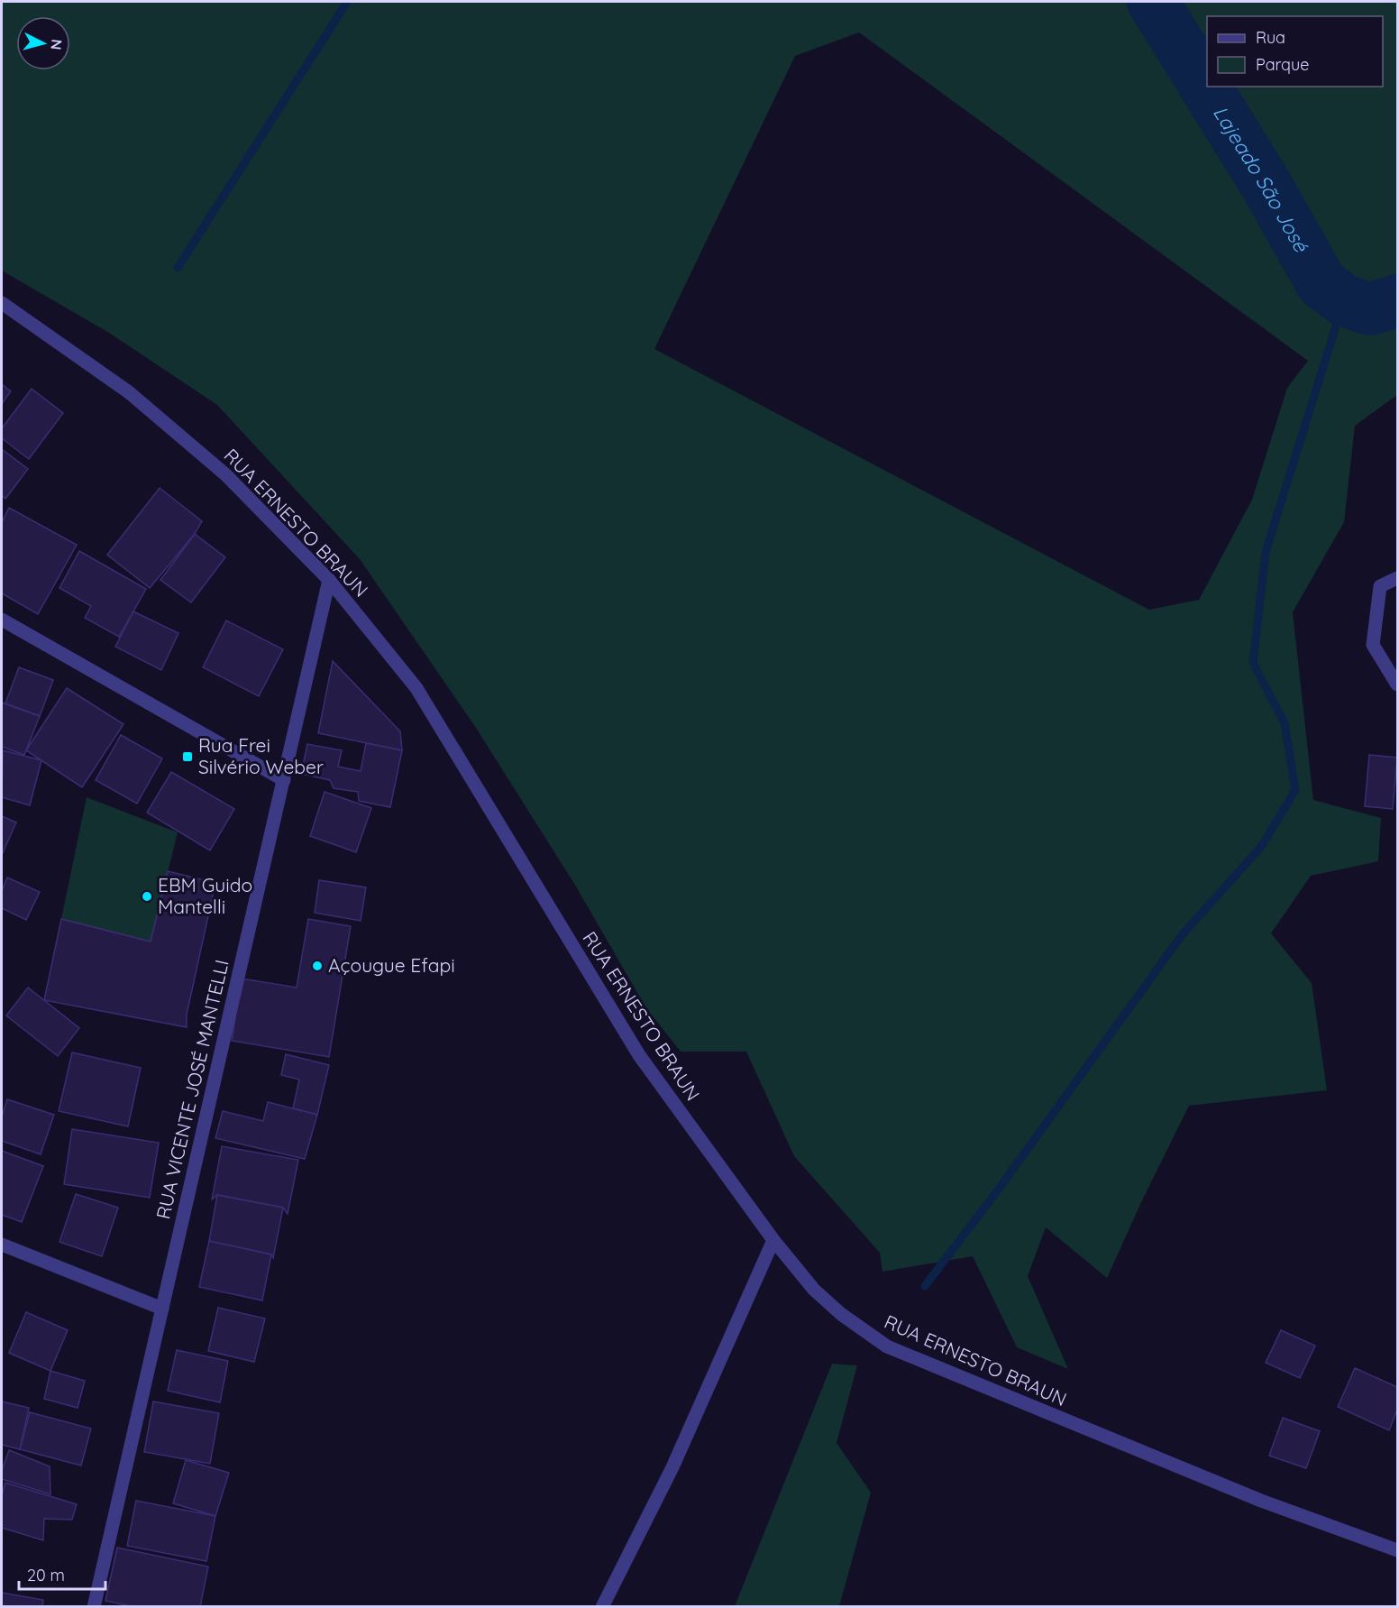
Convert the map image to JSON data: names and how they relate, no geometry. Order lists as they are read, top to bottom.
{
  "streets": {
    "street": ["RUA ERNESTO BRAUN", "RUA VICENTE JOSÉ MANTELLI"]
  },
  "crossings": [
    ["RUA ERNESTO BRAUN", "RUA VICENTE JOSÉ MANTELLI"]
  ],
  "water": ["Lajeado São José"],
  "places": {
    "transit": ["Rua Frei Silvério Weber"],
    "other": ["EBM Guido Mantelli", "Açougue Efapi"]
  },
  "legend": ["Rua", "Parque"],
  "scale_bar": "20 m",
  "north": "right"
}
